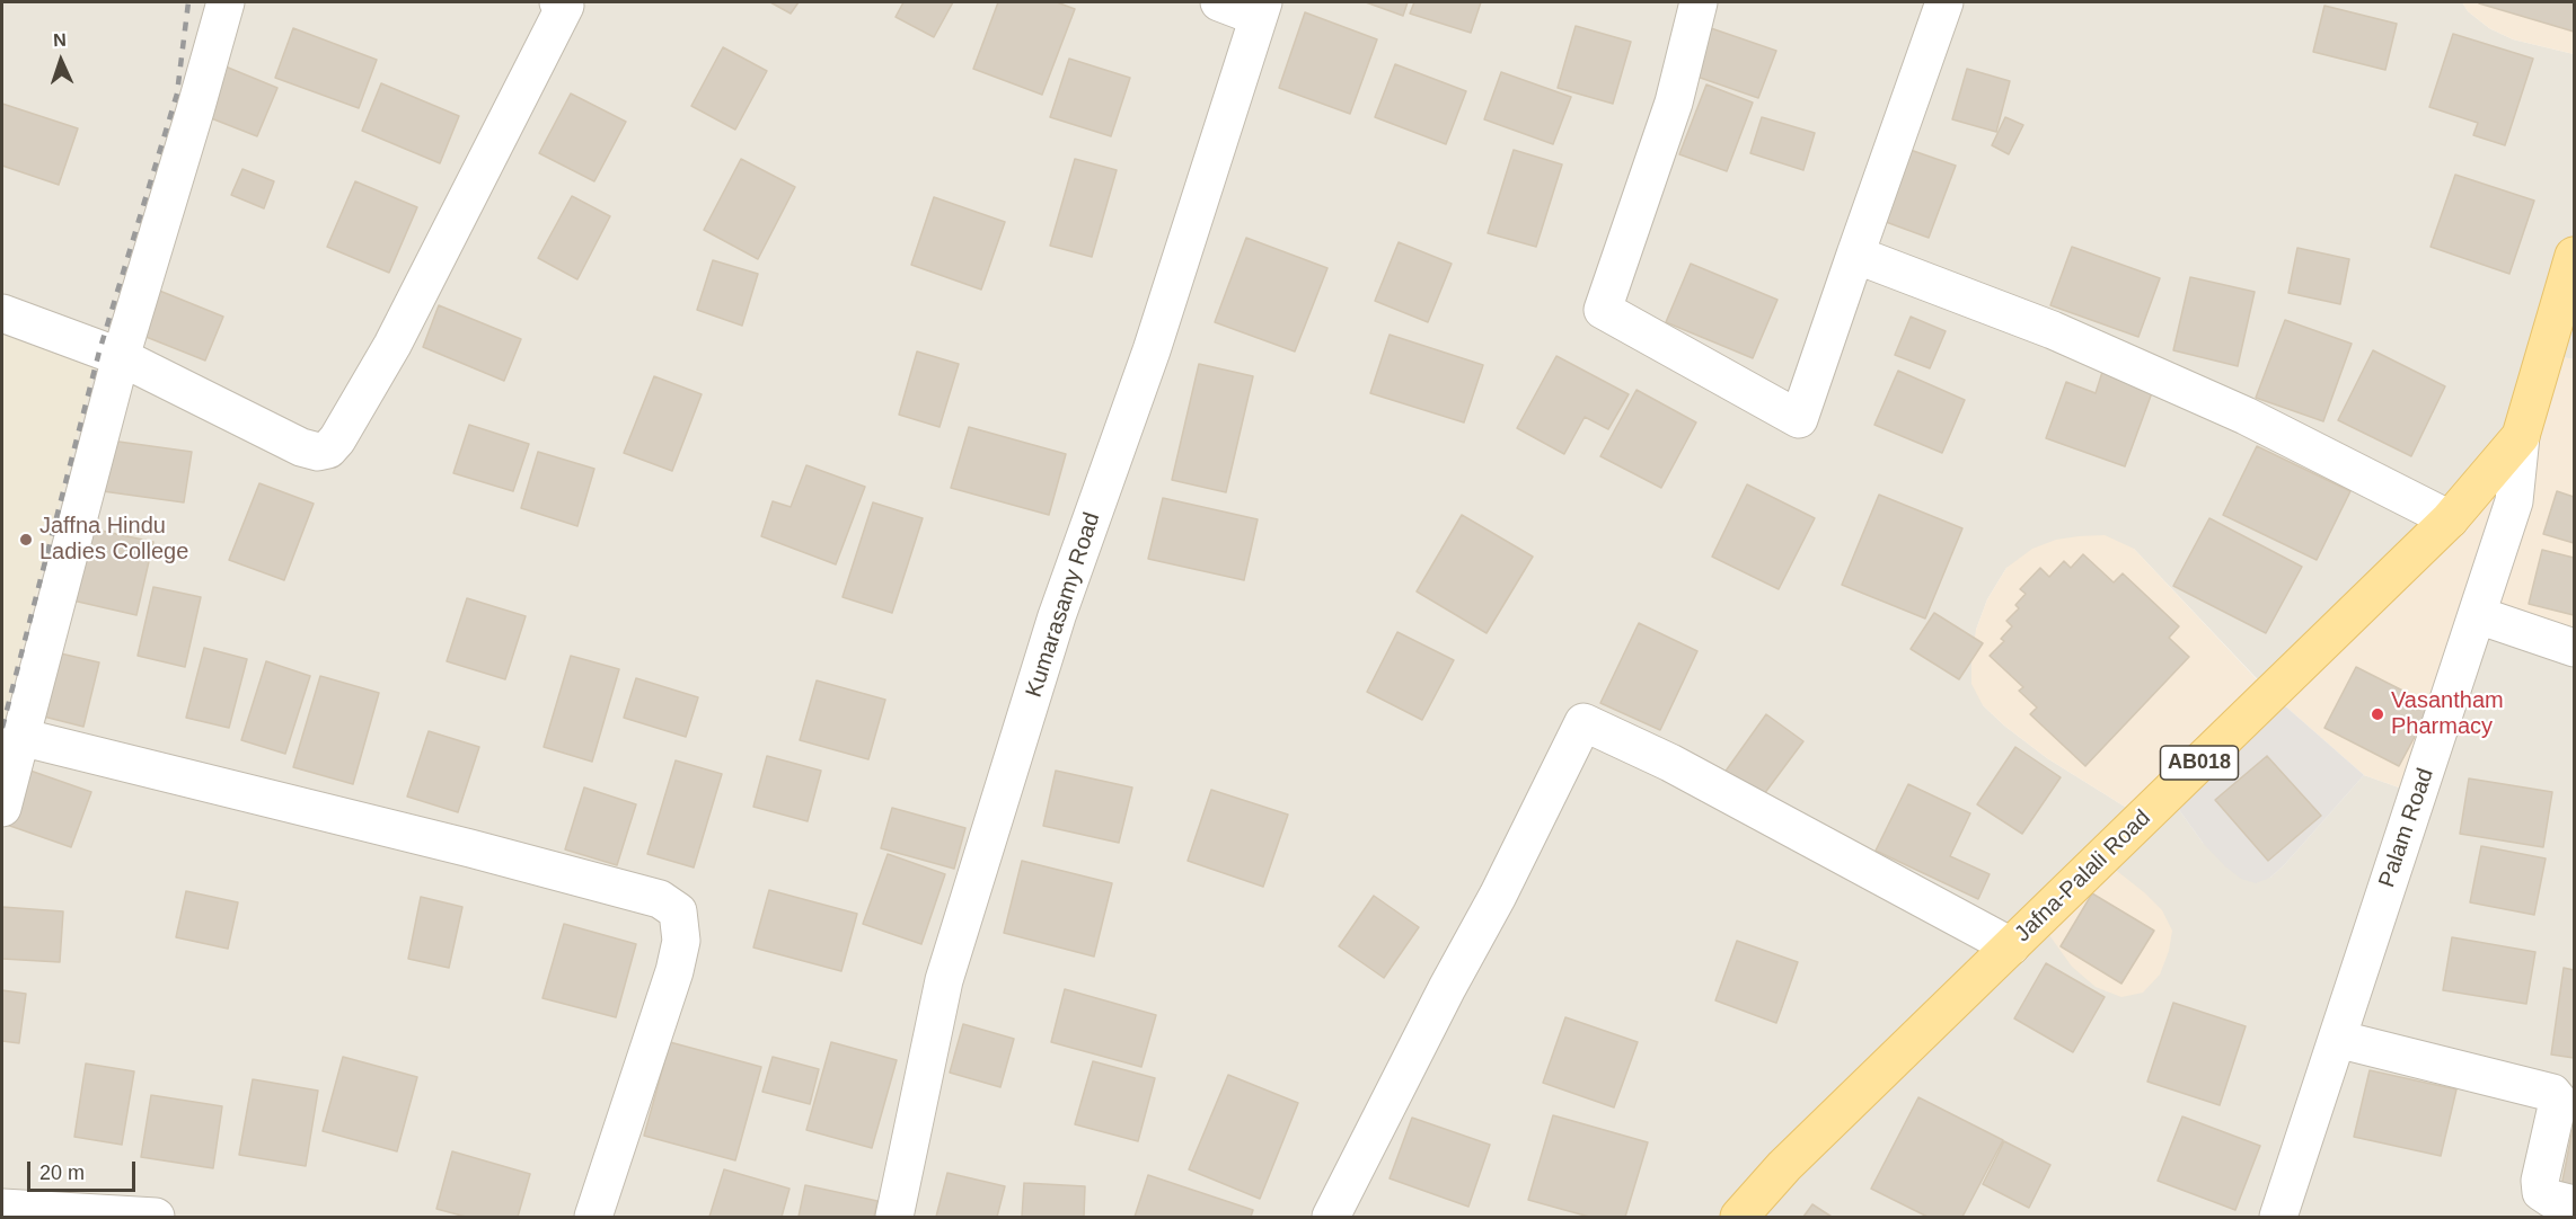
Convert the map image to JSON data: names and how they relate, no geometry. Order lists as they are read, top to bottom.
{
  "streets": {
    "main road": ["AB018", "Jafna-Palali Road"],
    "street": ["Kumarasamy Road", "Palam Road"]
  },
  "crossings": [
    ["Palam Road", "Jafna-Palali Road"]
  ],
  "places": ["Jaffna Hindu Ladies College", "Vasantham Pharmacy"],
  "scale_bar": "20 m",
  "north": "top"
}
